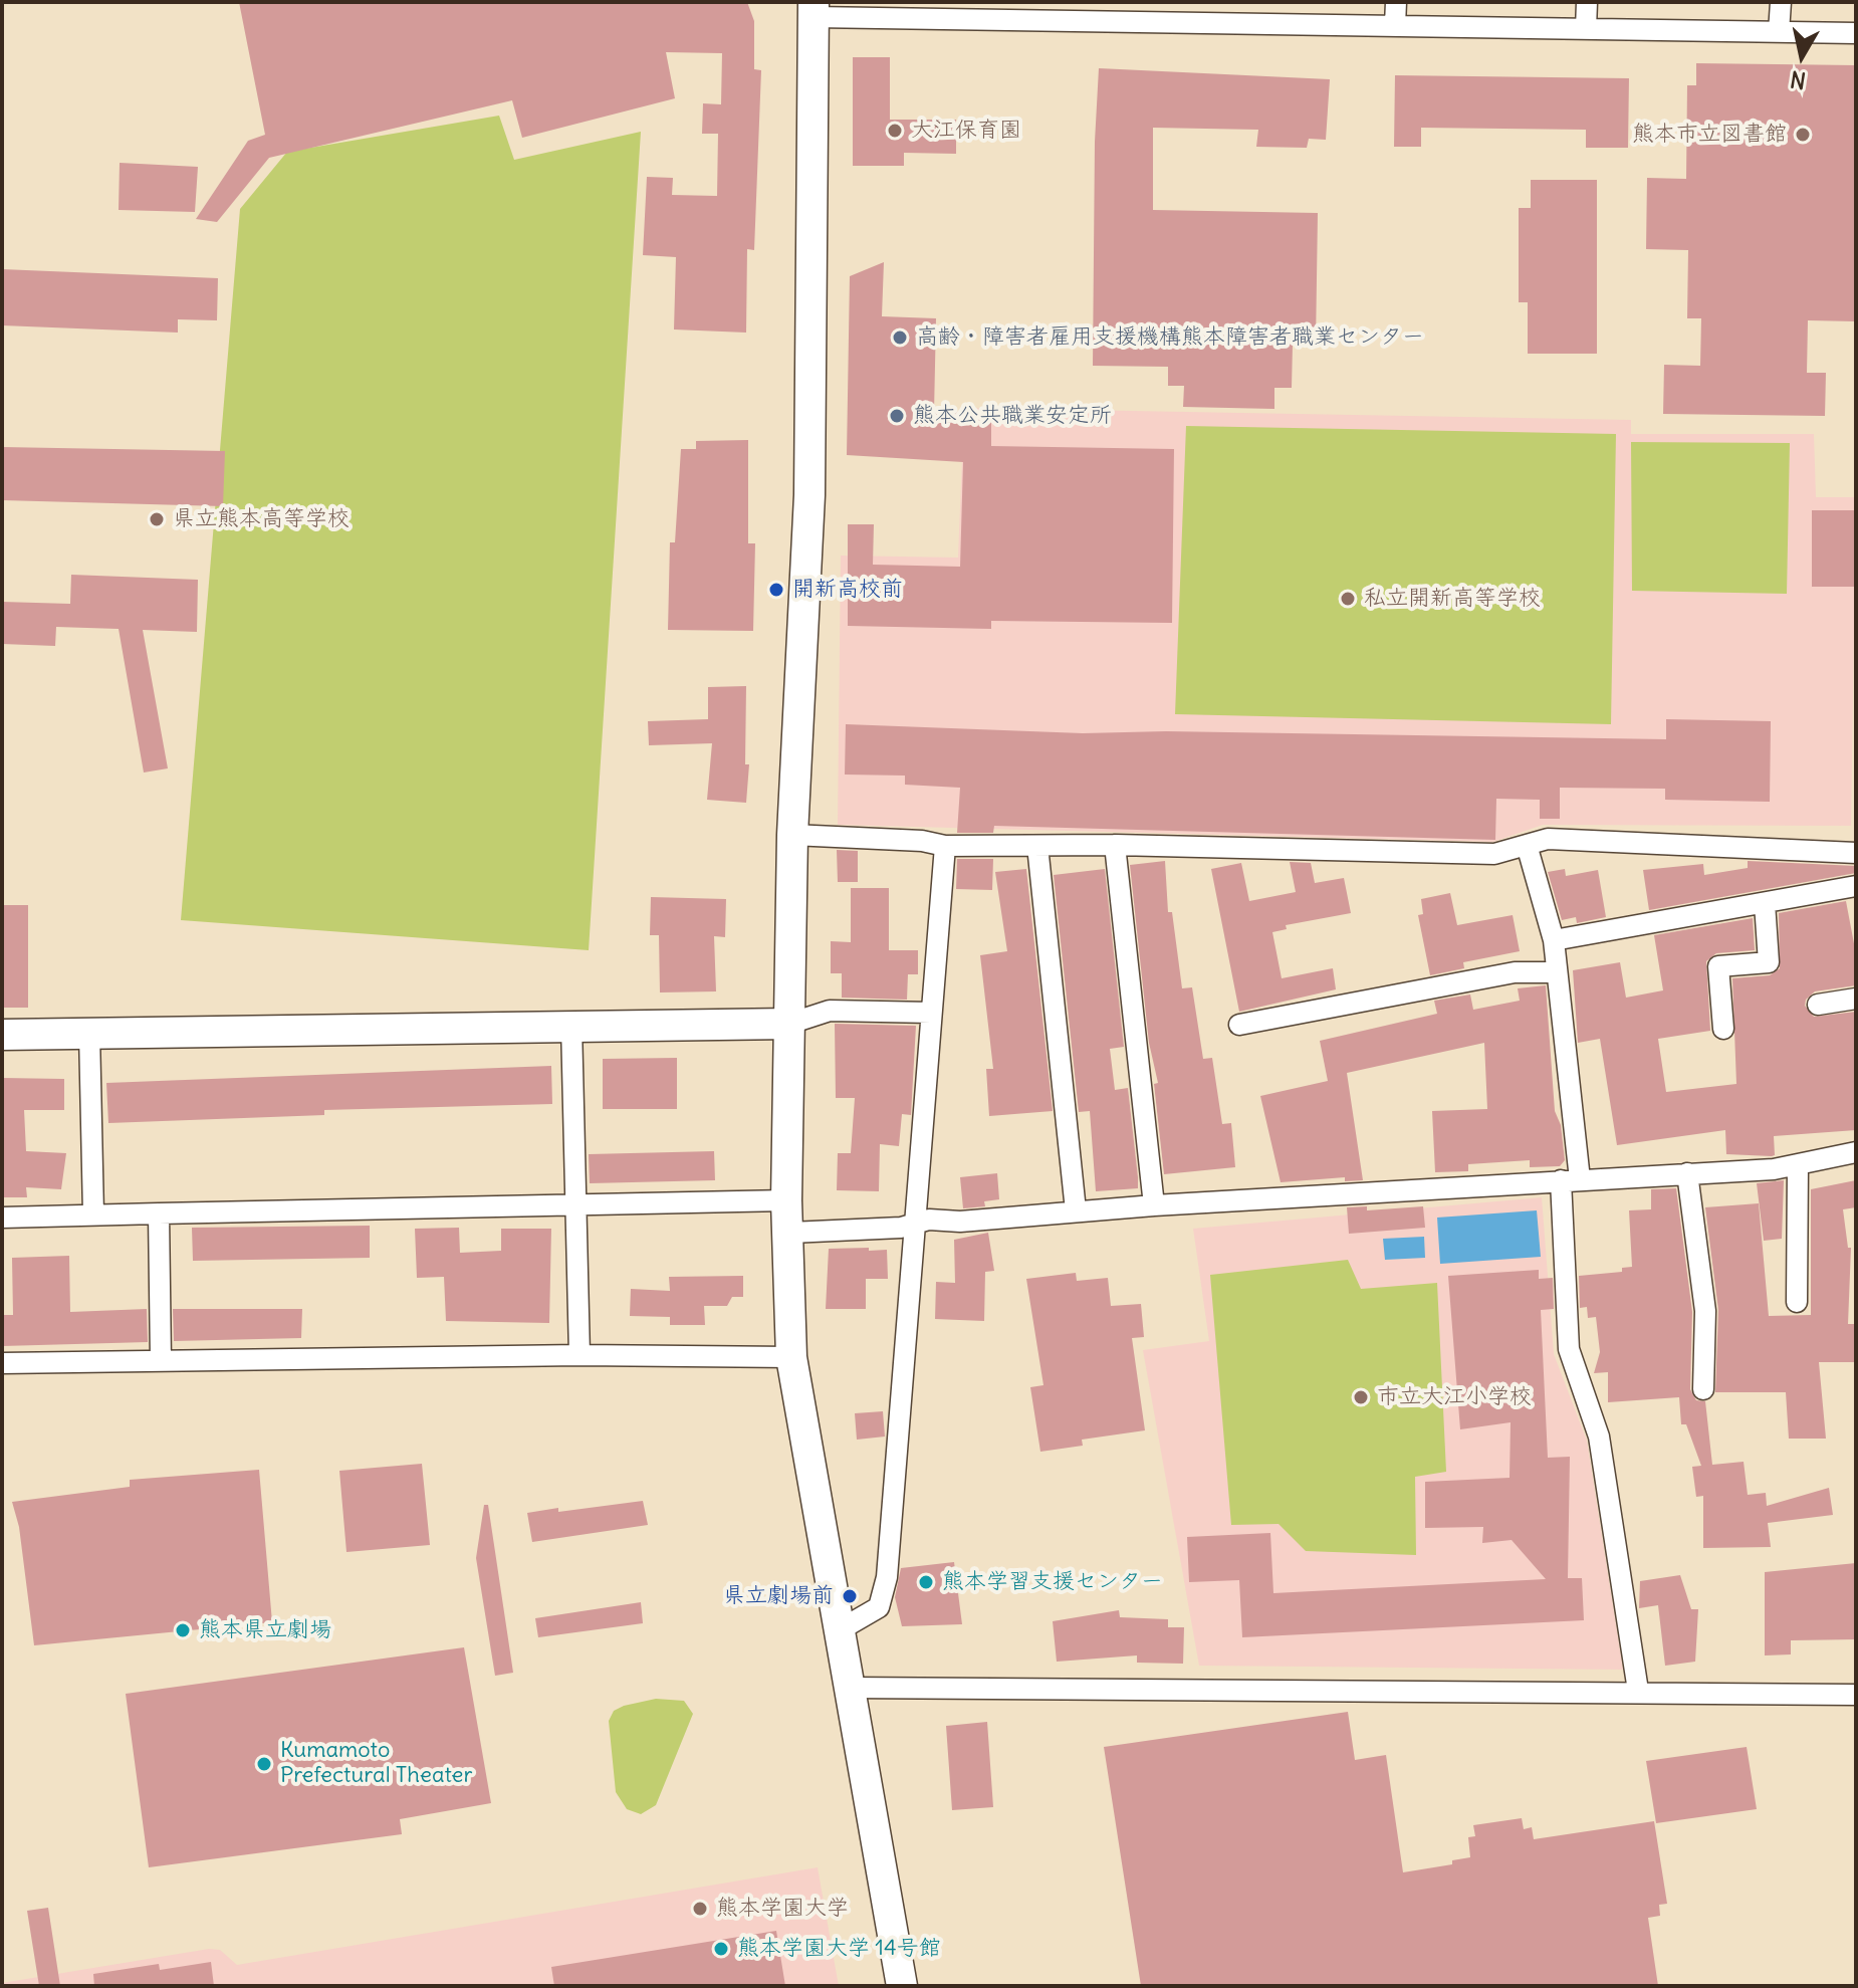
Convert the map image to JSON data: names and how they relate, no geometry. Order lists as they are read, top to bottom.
{
  "places": [
    "大江保育園",
    "熊本市立図書館",
    "高齢・障害者雇用支援機構熊本障害者職業センター",
    "熊本公共職業安定所",
    "県立熊本高等学校",
    "開新高校前",
    "私立開新高等学校",
    "市立大江小学校",
    "熊本学習支援センター",
    "県立劇場前",
    "熊本県立劇場",
    "Kumamoto Prefectural Theater",
    "熊本学園大学",
    "熊本学園大学 14号館"
  ],
  "north": "bottom"
}
